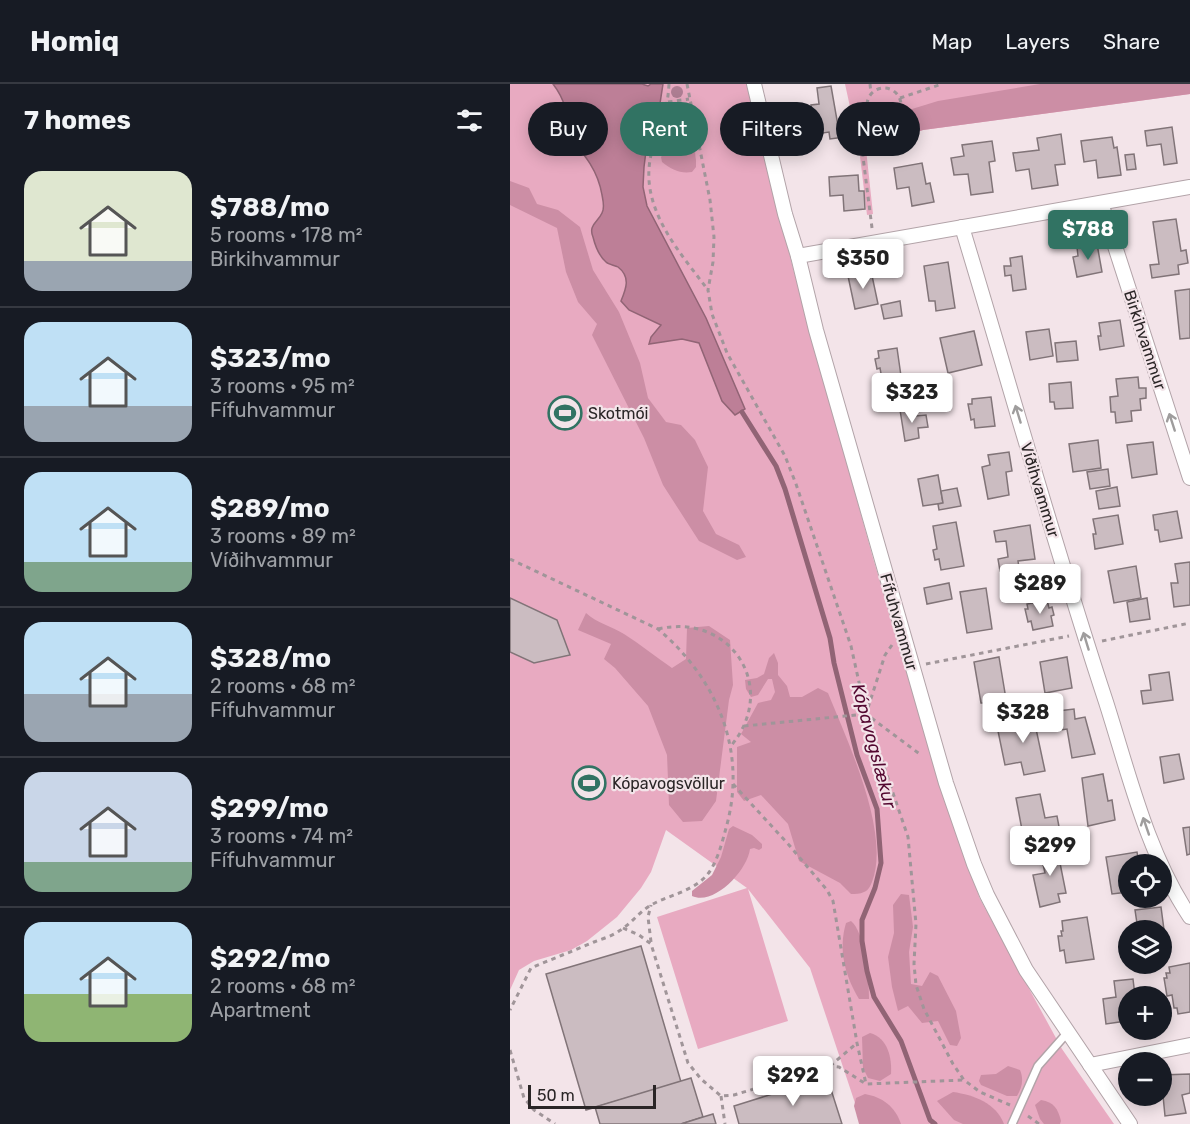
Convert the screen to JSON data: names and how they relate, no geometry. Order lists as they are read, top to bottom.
{
  "streets": {
    "street": ["Birkihvammur", "Víðihvammur", "Fífuhvammur"]
  },
  "one_way": ["Birkihvammur", "Víðihvammur"],
  "water": ["Kópavogslækur"],
  "places": {
    "sports": ["Skotmói", "Kópavogsvöllur"]
  },
  "scale_bar": "50 m",
  "page": {
    "header": "Homiq",
    "nav": ["Map", "Layers", "Share"],
    "heading": "7 homes",
    "chip": [
      "Buy",
      "Rent",
      "Filters",
      "New"
    ],
    "list": [
      {
        "name": "$788/mo",
        "note": "5 rooms · 178 m² · Birkihvammur"
      },
      {
        "name": "$323/mo",
        "note": "3 rooms · 95 m² · Fífuhvammur"
      },
      {
        "name": "$289/mo",
        "note": "3 rooms · 89 m² · Víðihvammur"
      },
      {
        "name": "$328/mo",
        "note": "2 rooms · 68 m² · Fífuhvammur"
      },
      {
        "name": "$299/mo",
        "note": "3 rooms · 74 m² · Fífuhvammur"
      },
      {
        "name": "$292/mo",
        "note": "2 rooms · 68 m² · Apartment"
      }
    ],
    "price": [
      "$788",
      "$350",
      "$323",
      "$289",
      "$328",
      "$299",
      "$292"
    ],
    "map_buttons": ["+", "−"],
    "scale": "50 m"
  }
}
